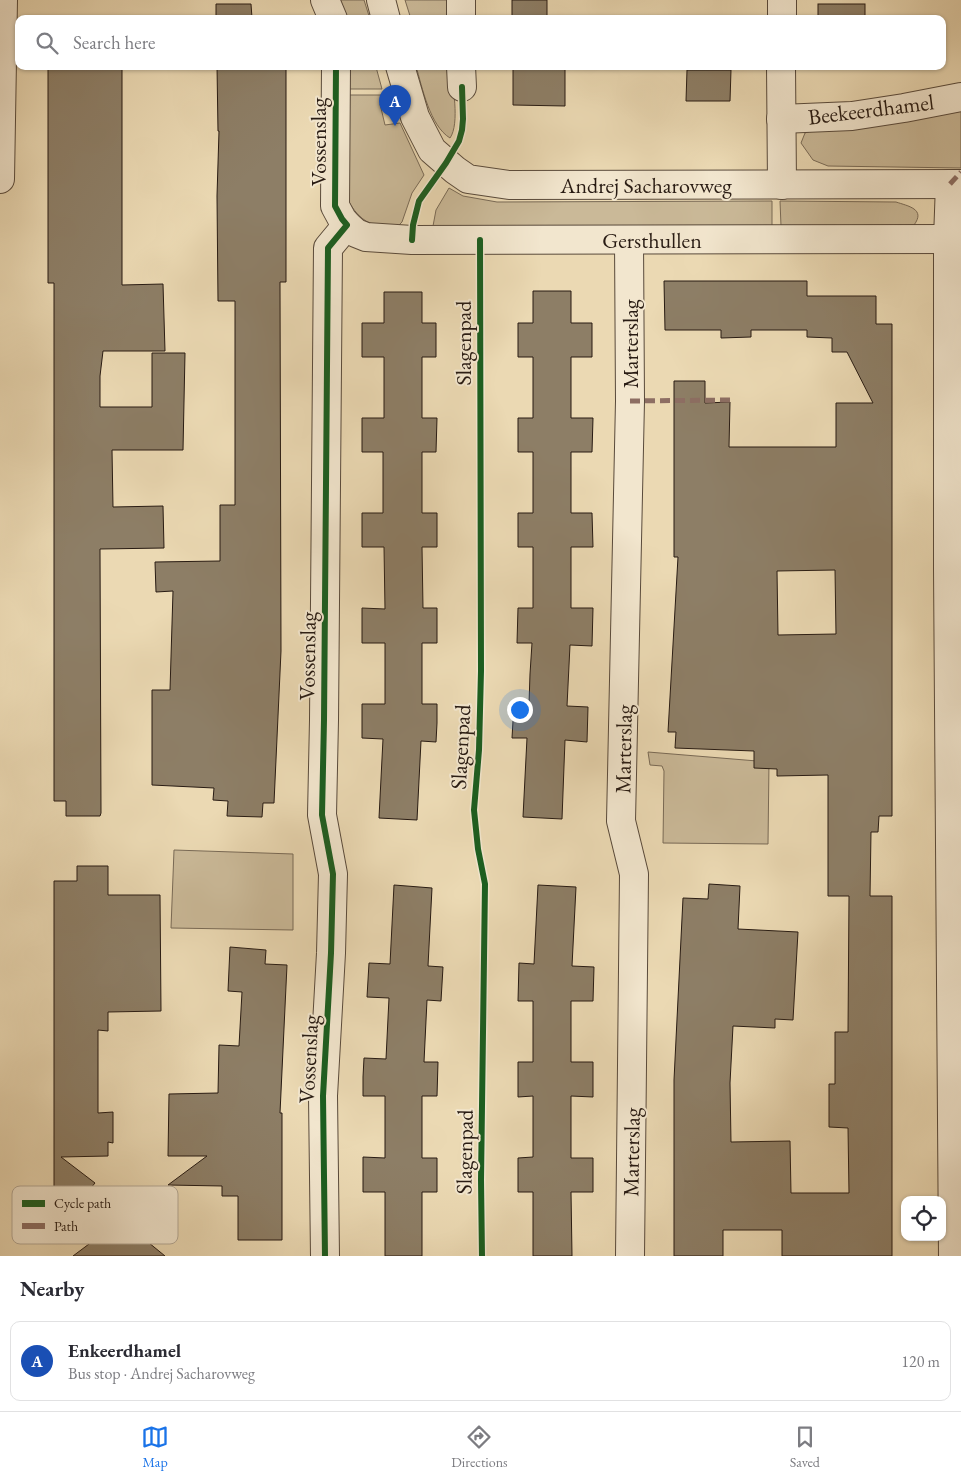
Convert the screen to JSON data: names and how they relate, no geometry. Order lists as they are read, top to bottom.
{
  "streets": {
    "street": [
      "Beekeerdhamel",
      "Vossenslag",
      "Andrej Sacharovweg",
      "Gersthullen",
      "Marterslag"
    ],
    "cycle path": ["Slagenpad"]
  },
  "crossings": [
    ["Vossenslag", "Gersthullen"],
    ["Gersthullen", "Marterslag"]
  ],
  "legend": ["Cycle path", "Path"],
  "page": {
    "search": "Search here",
    "pins": "A",
    "heading": "Nearby",
    "list": [
      {
        "mark": "A",
        "name": "Enkeerdhamel",
        "note": "Bus stop · Andrej Sacharovweg",
        "value": "120 m"
      }
    ],
    "nav": ["Map", "Directions", "Saved"]
  }
}
